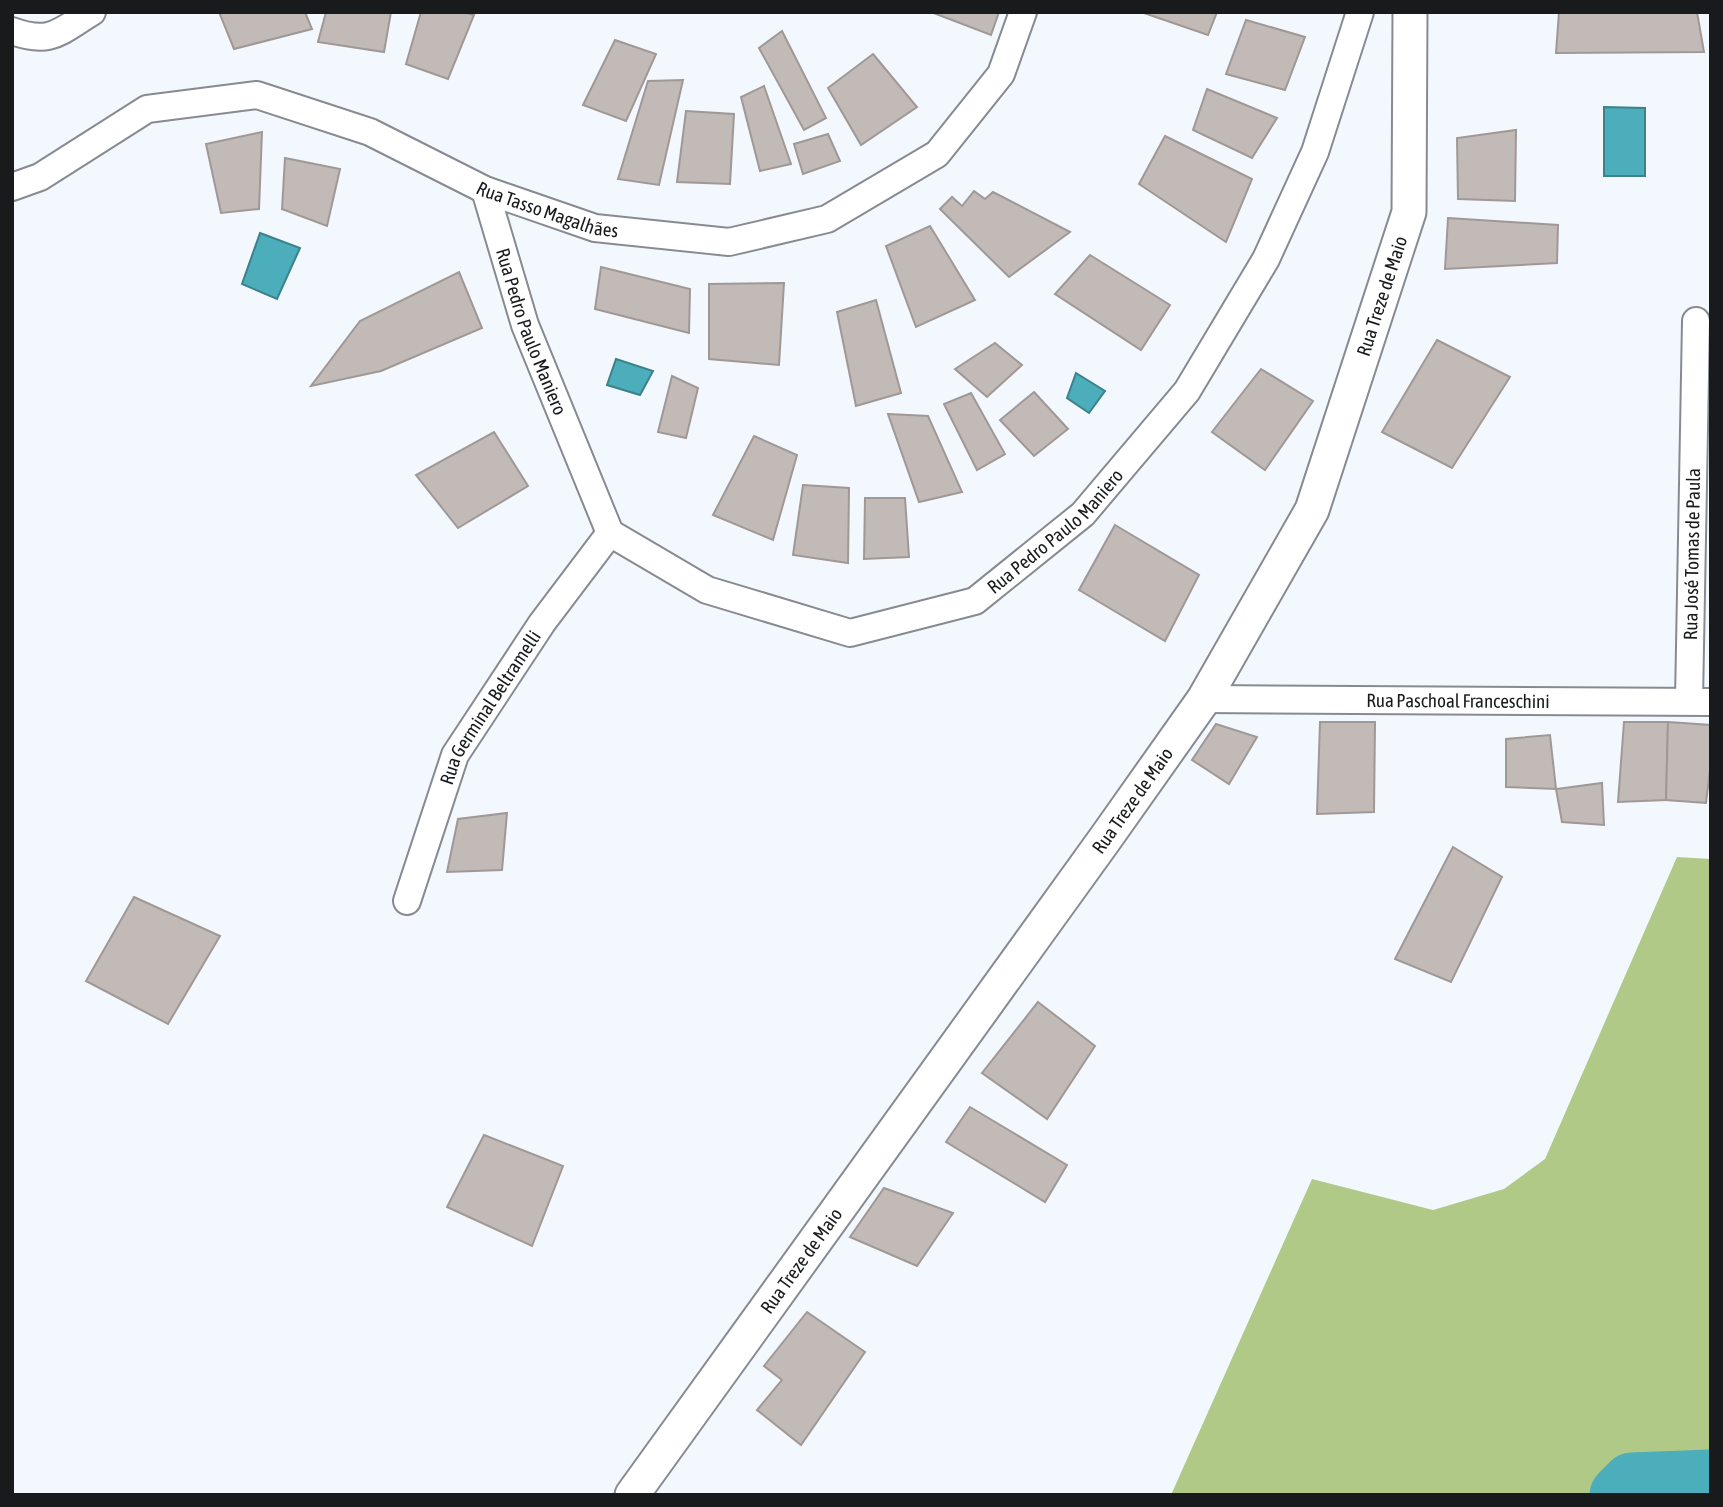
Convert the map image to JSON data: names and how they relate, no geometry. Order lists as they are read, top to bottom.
{
  "streets": {
    "street": [
      "Rua Tasso Magalhães",
      "Rua Treze de Maio",
      "Rua Pedro Paulo Maniero",
      "Rua José Tomas de Paula",
      "Rua Paschoal Franceschini",
      "Rua Germinal Beltramelli"
    ]
  },
  "crossings": [
    ["Rua Tasso Magalhães", "Rua Pedro Paulo Maniero"],
    ["Rua Treze de Maio", "Rua Paschoal Franceschini"],
    ["Rua Pedro Paulo Maniero", "Rua Germinal Beltramelli"],
    ["Rua José Tomas de Paula", "Rua Paschoal Franceschini"]
  ]
}
